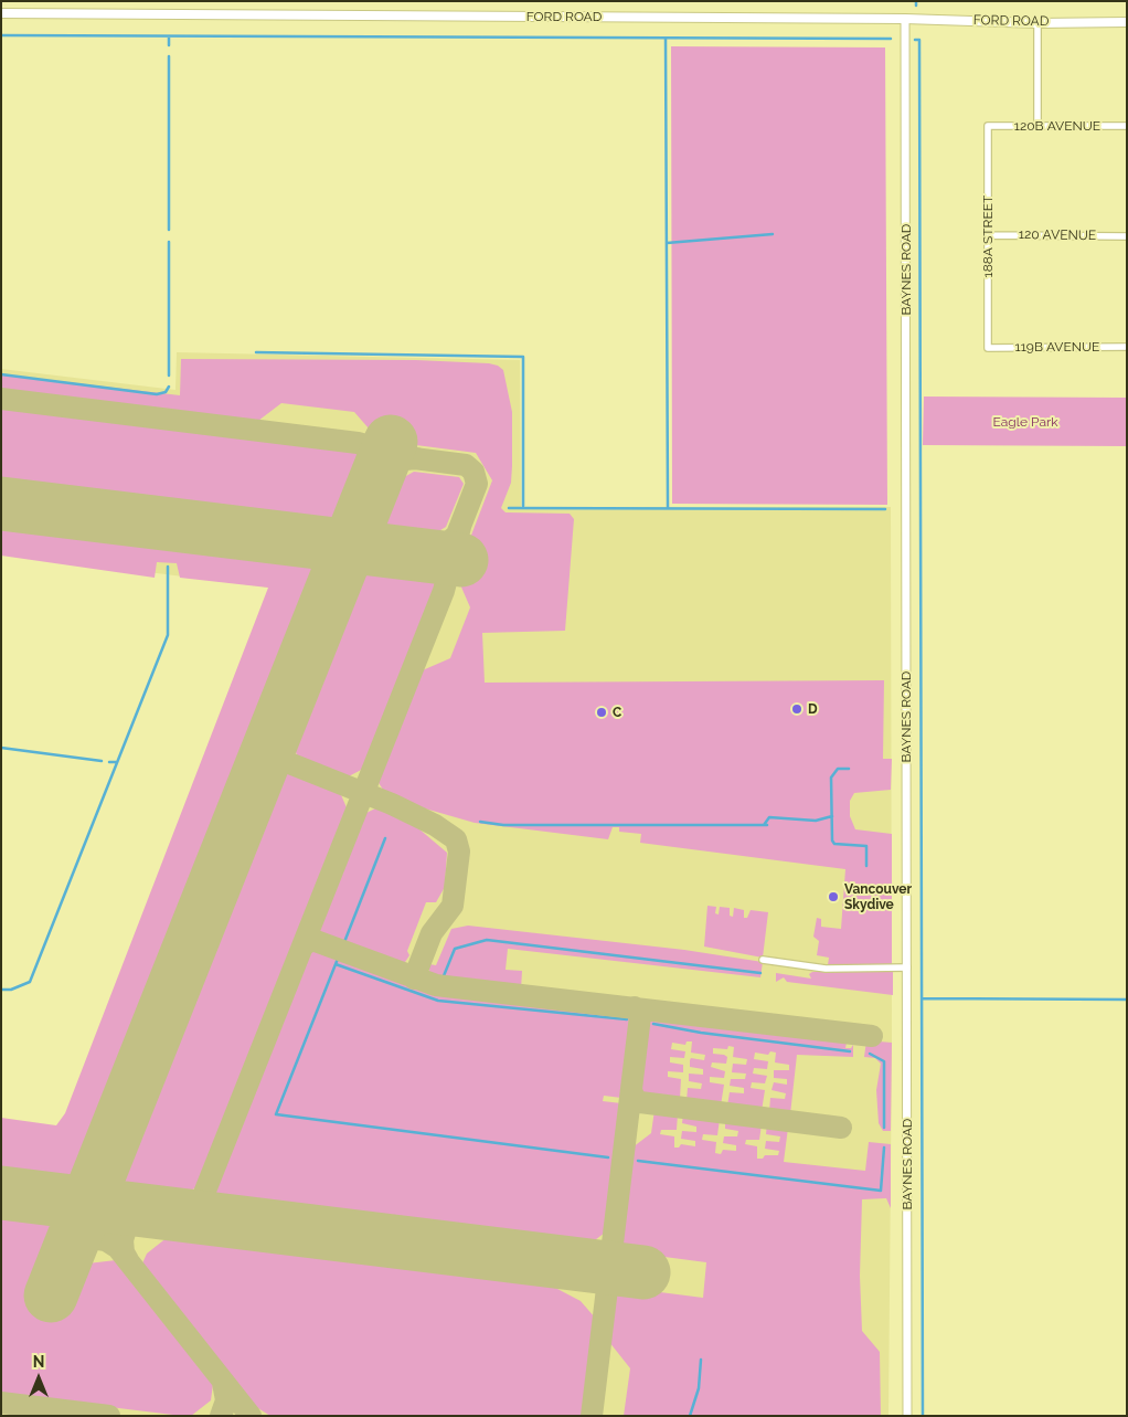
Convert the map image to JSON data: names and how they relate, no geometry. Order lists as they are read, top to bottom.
{
  "streets": {
    "main road": ["FORD ROAD"],
    "street": [
      "120B AVENUE",
      "120 AVENUE",
      "188A STREET",
      "BAYNES ROAD",
      "119B AVENUE"
    ]
  },
  "crossings": [
    ["FORD ROAD", "BAYNES ROAD"],
    ["120B AVENUE", "188A STREET"],
    ["120 AVENUE", "188A STREET"],
    ["188A STREET", "119B AVENUE"]
  ],
  "parks": ["Eagle Park"],
  "places": ["D", "C", "Vancouver Skydive"],
  "north": "top"
}
